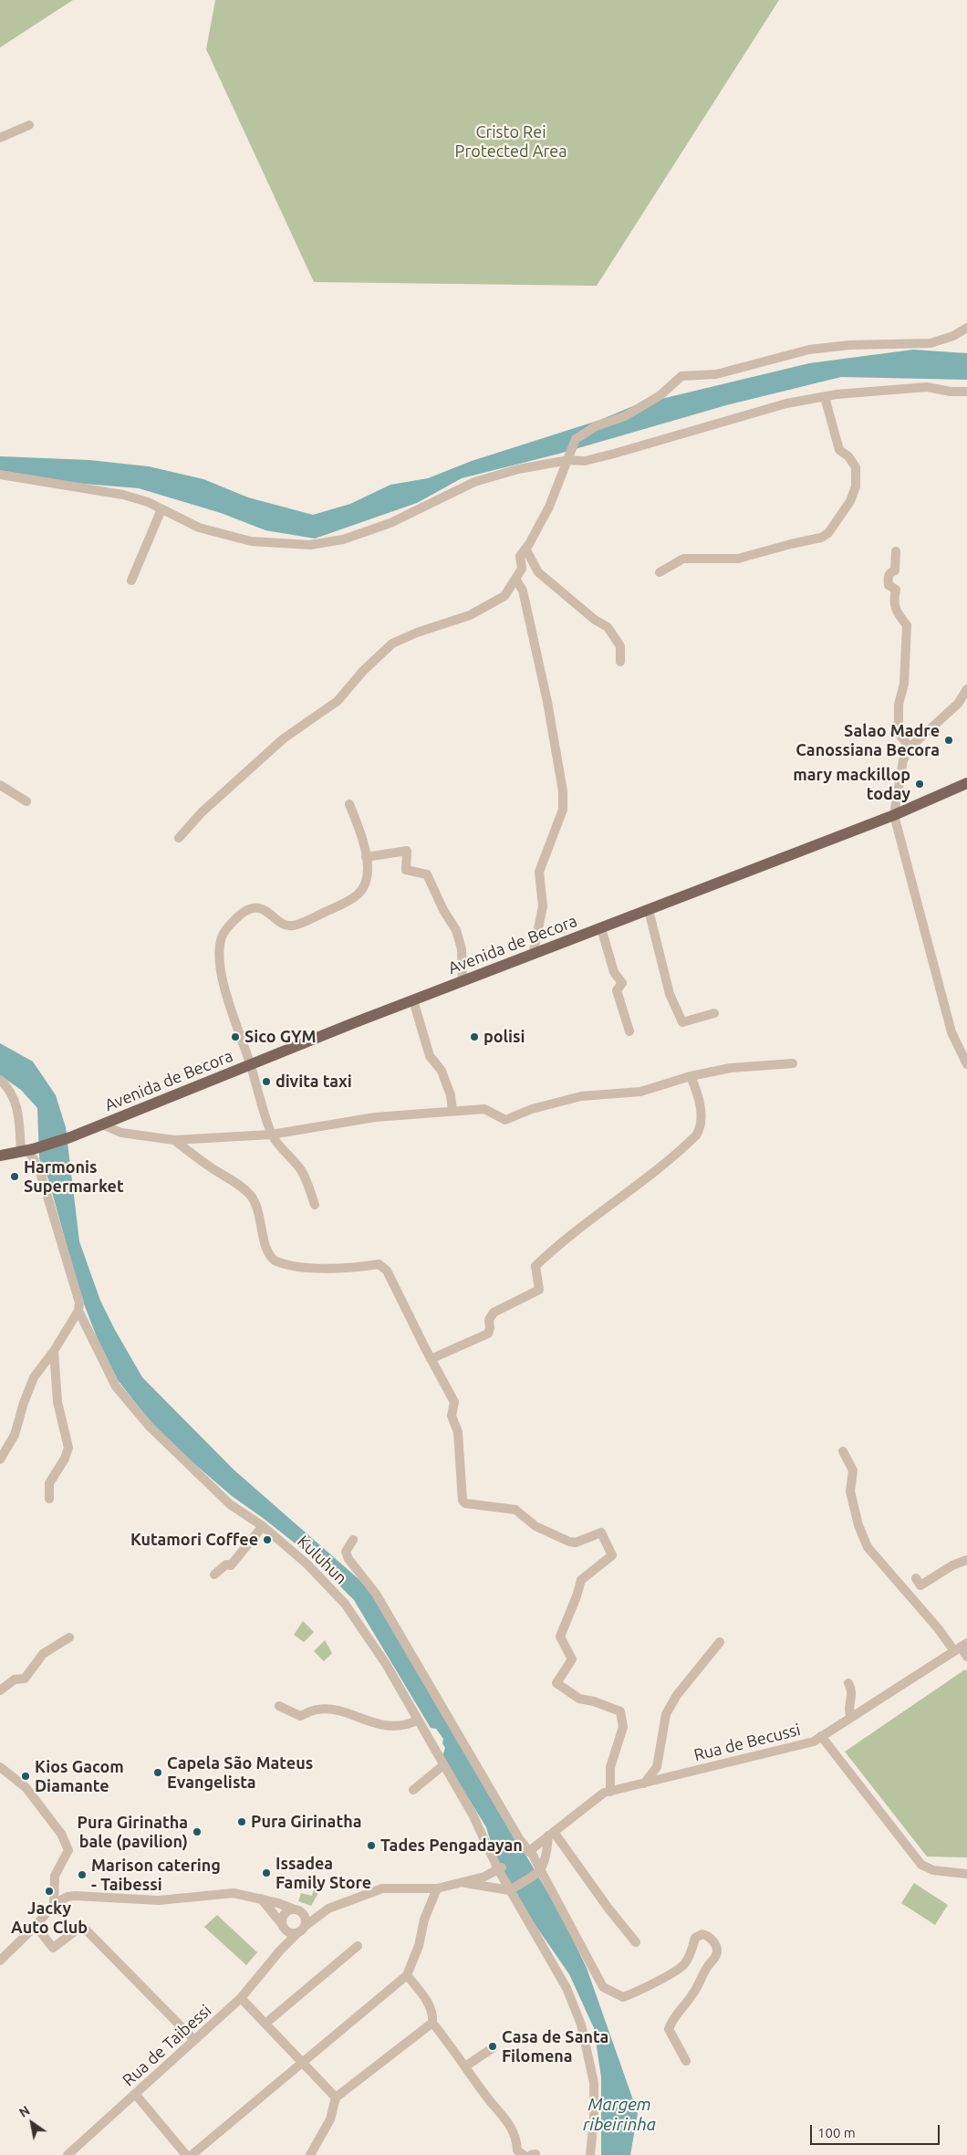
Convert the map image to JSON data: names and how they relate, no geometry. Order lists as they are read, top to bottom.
{
  "streets": {
    "main road": ["Avenida de Becora"],
    "street": ["Kuluhun", "Rua de Becussi", "Rua de Taibessi"]
  },
  "crossings": [
    ["Avenida de Becora", "Kuluhun"]
  ],
  "water": ["Margem ribeirinha"],
  "parks": ["Cristo Rei Protected Area"],
  "places": [
    "Salao Madre Canossiana Becora",
    "mary mackillop today",
    "Sico GYM",
    "polisi",
    "divita taxi",
    "Harmonis Supermarket",
    "Kutamori Coffee",
    "Capela São Mateus Evangelista",
    "Kios Gacom Diamante",
    "Pura Girinatha",
    "Pura Girinatha bale (pavilion)",
    "Tades Pengadayan",
    "Issadea Family Store",
    "Marison catering - Taibessi",
    "Jacky Auto Club",
    "Casa de Santa Filomena"
  ],
  "scale_bar": "100 m",
  "north": "top left"
}
